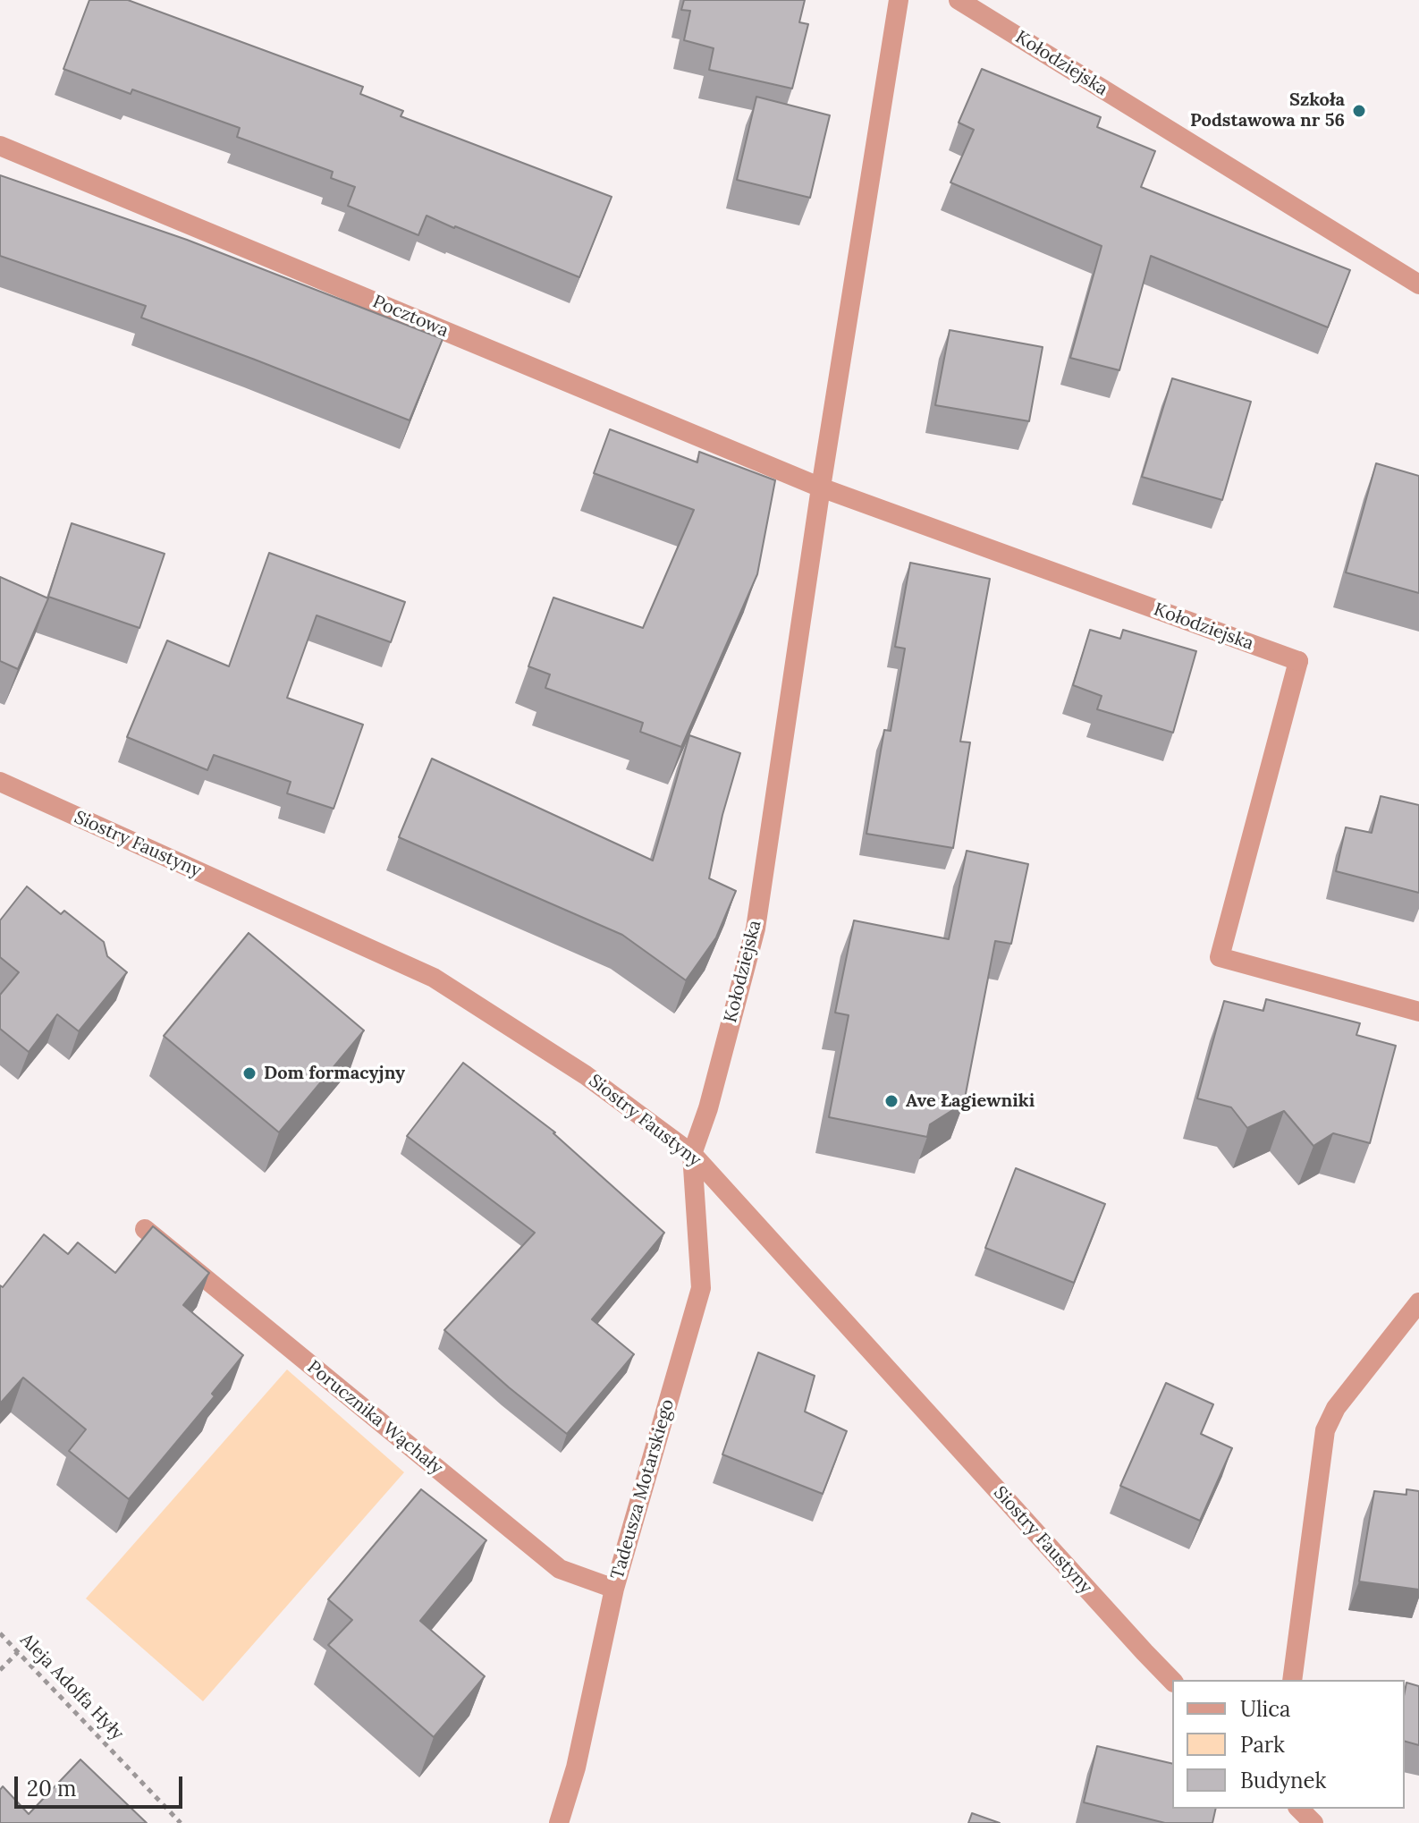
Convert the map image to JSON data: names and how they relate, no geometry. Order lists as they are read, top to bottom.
{
  "streets": {
    "street": [
      "Kołodziejska",
      "Pocztowa",
      "Siostry Faustyny",
      "Porucznika Wąchały",
      "Tadeusza Motarskiego"
    ],
    "path": ["Aleja Adolfa Hyły"]
  },
  "crossings": [
    ["Kołodziejska", "Pocztowa"],
    ["Kołodziejska", "Siostry Faustyny"],
    ["Kołodziejska", "Tadeusza Motarskiego"],
    ["Siostry Faustyny", "Tadeusza Motarskiego"],
    ["Porucznika Wąchały", "Tadeusza Motarskiego"]
  ],
  "places": ["Szkoła Podstawowa nr 56", "Dom formacyjny", "Ave Łagiewniki"],
  "legend": ["Ulica", "Park", "Budynek"],
  "scale_bar": "20 m"
}
